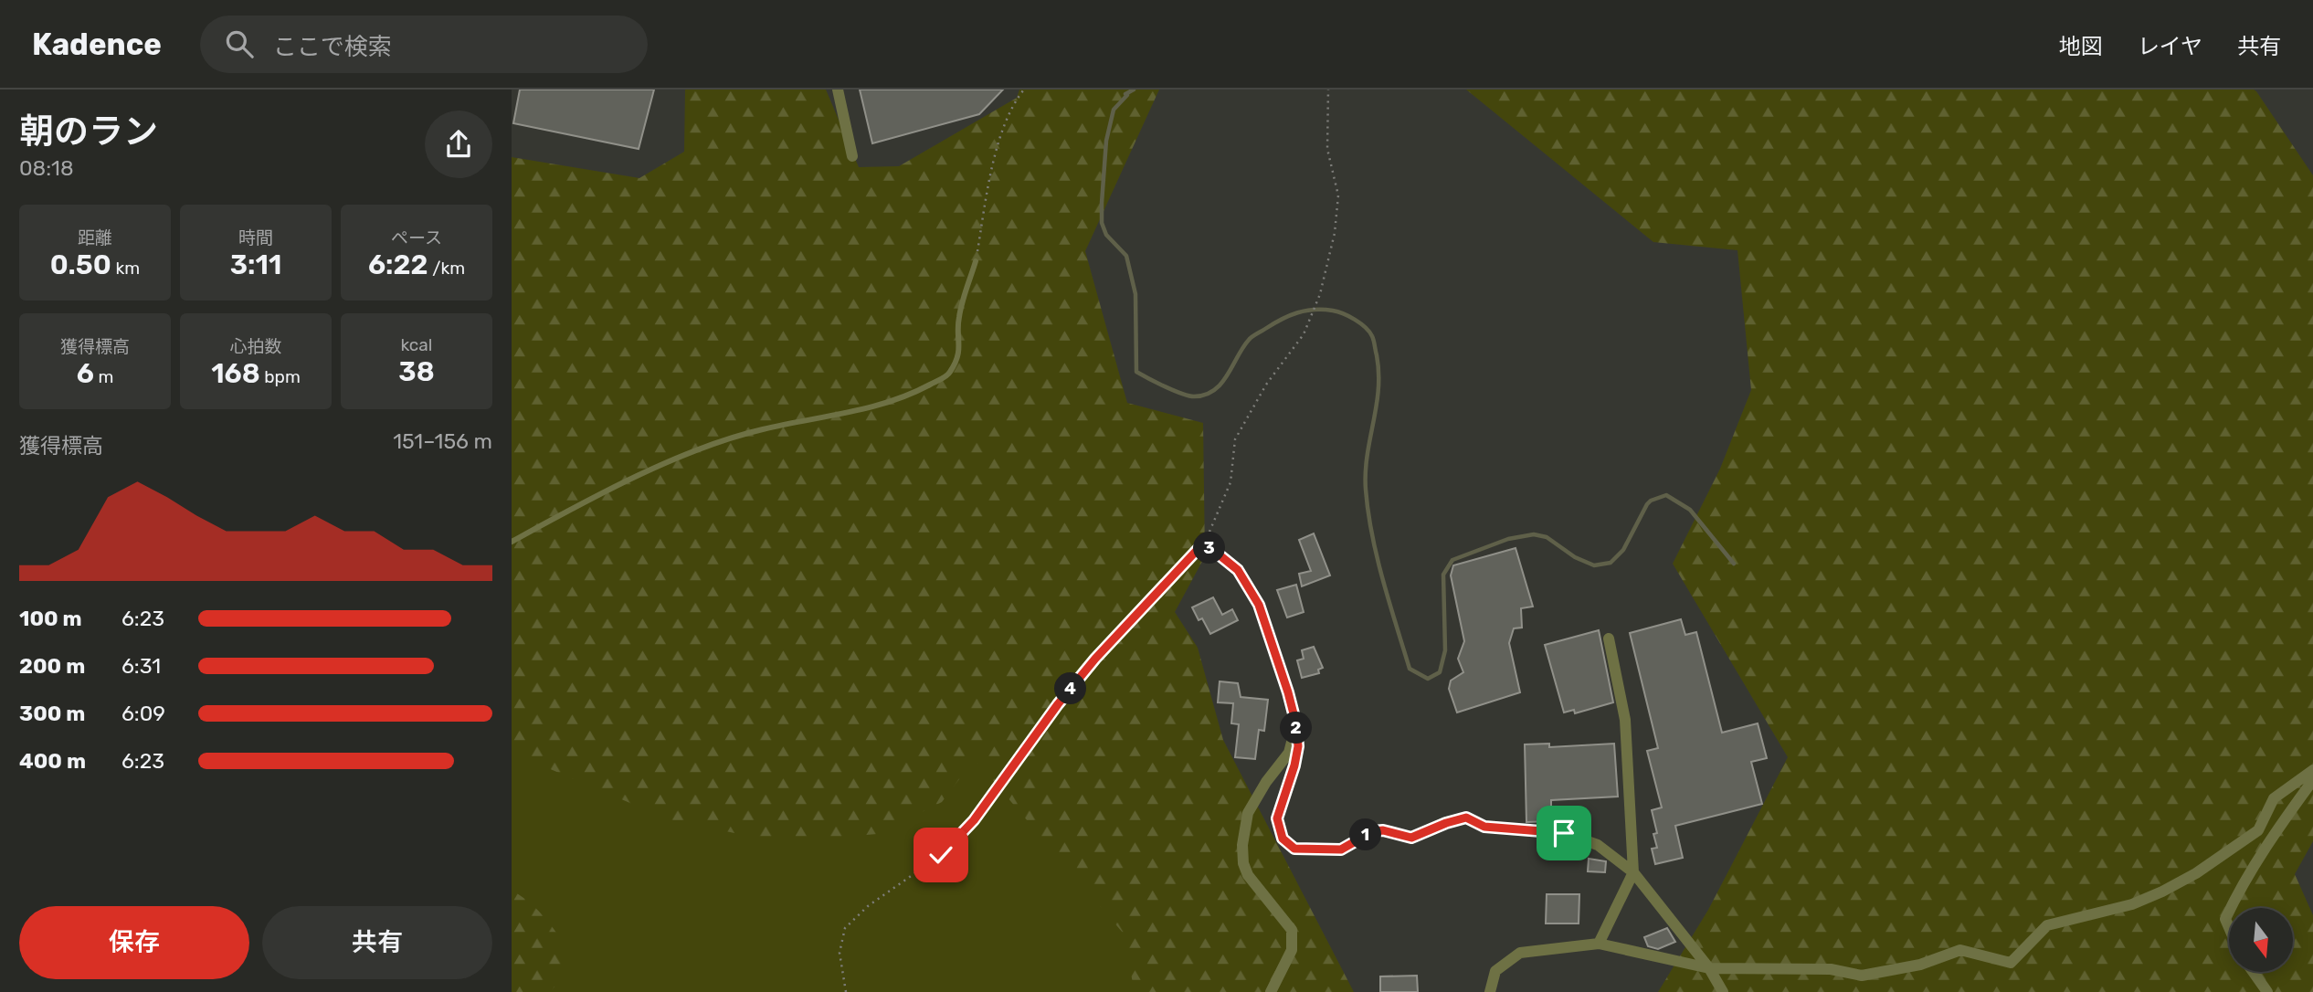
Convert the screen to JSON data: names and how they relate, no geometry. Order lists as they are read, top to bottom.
{
  "north": "bottom",
  "page": {
    "header": "Kadence",
    "search": "ここで検索",
    "nav": ["地図", "レイヤ", "共有"],
    "heading": ["朝のラン", "08:18"],
    "stats": [
      ["距離", "0.50 km"],
      ["時間", "3:11"],
      ["ペース", "6:22 /km"],
      ["獲得標高", "6 m"],
      ["心拍数", "168 bpm"],
      ["kcal", "38"]
    ],
    "chart": ["獲得標高", "151–156 m"],
    "pins": [
      "3",
      "4",
      "2",
      "1"
    ],
    "list": [
      {
        "name": "100 m",
        "note": "6:23"
      },
      {
        "name": "200 m",
        "note": "6:31"
      },
      {
        "name": "300 m",
        "note": "6:09"
      },
      {
        "name": "400 m",
        "note": "6:23"
      }
    ],
    "buttons": ["保存", "共有"]
  }
}
